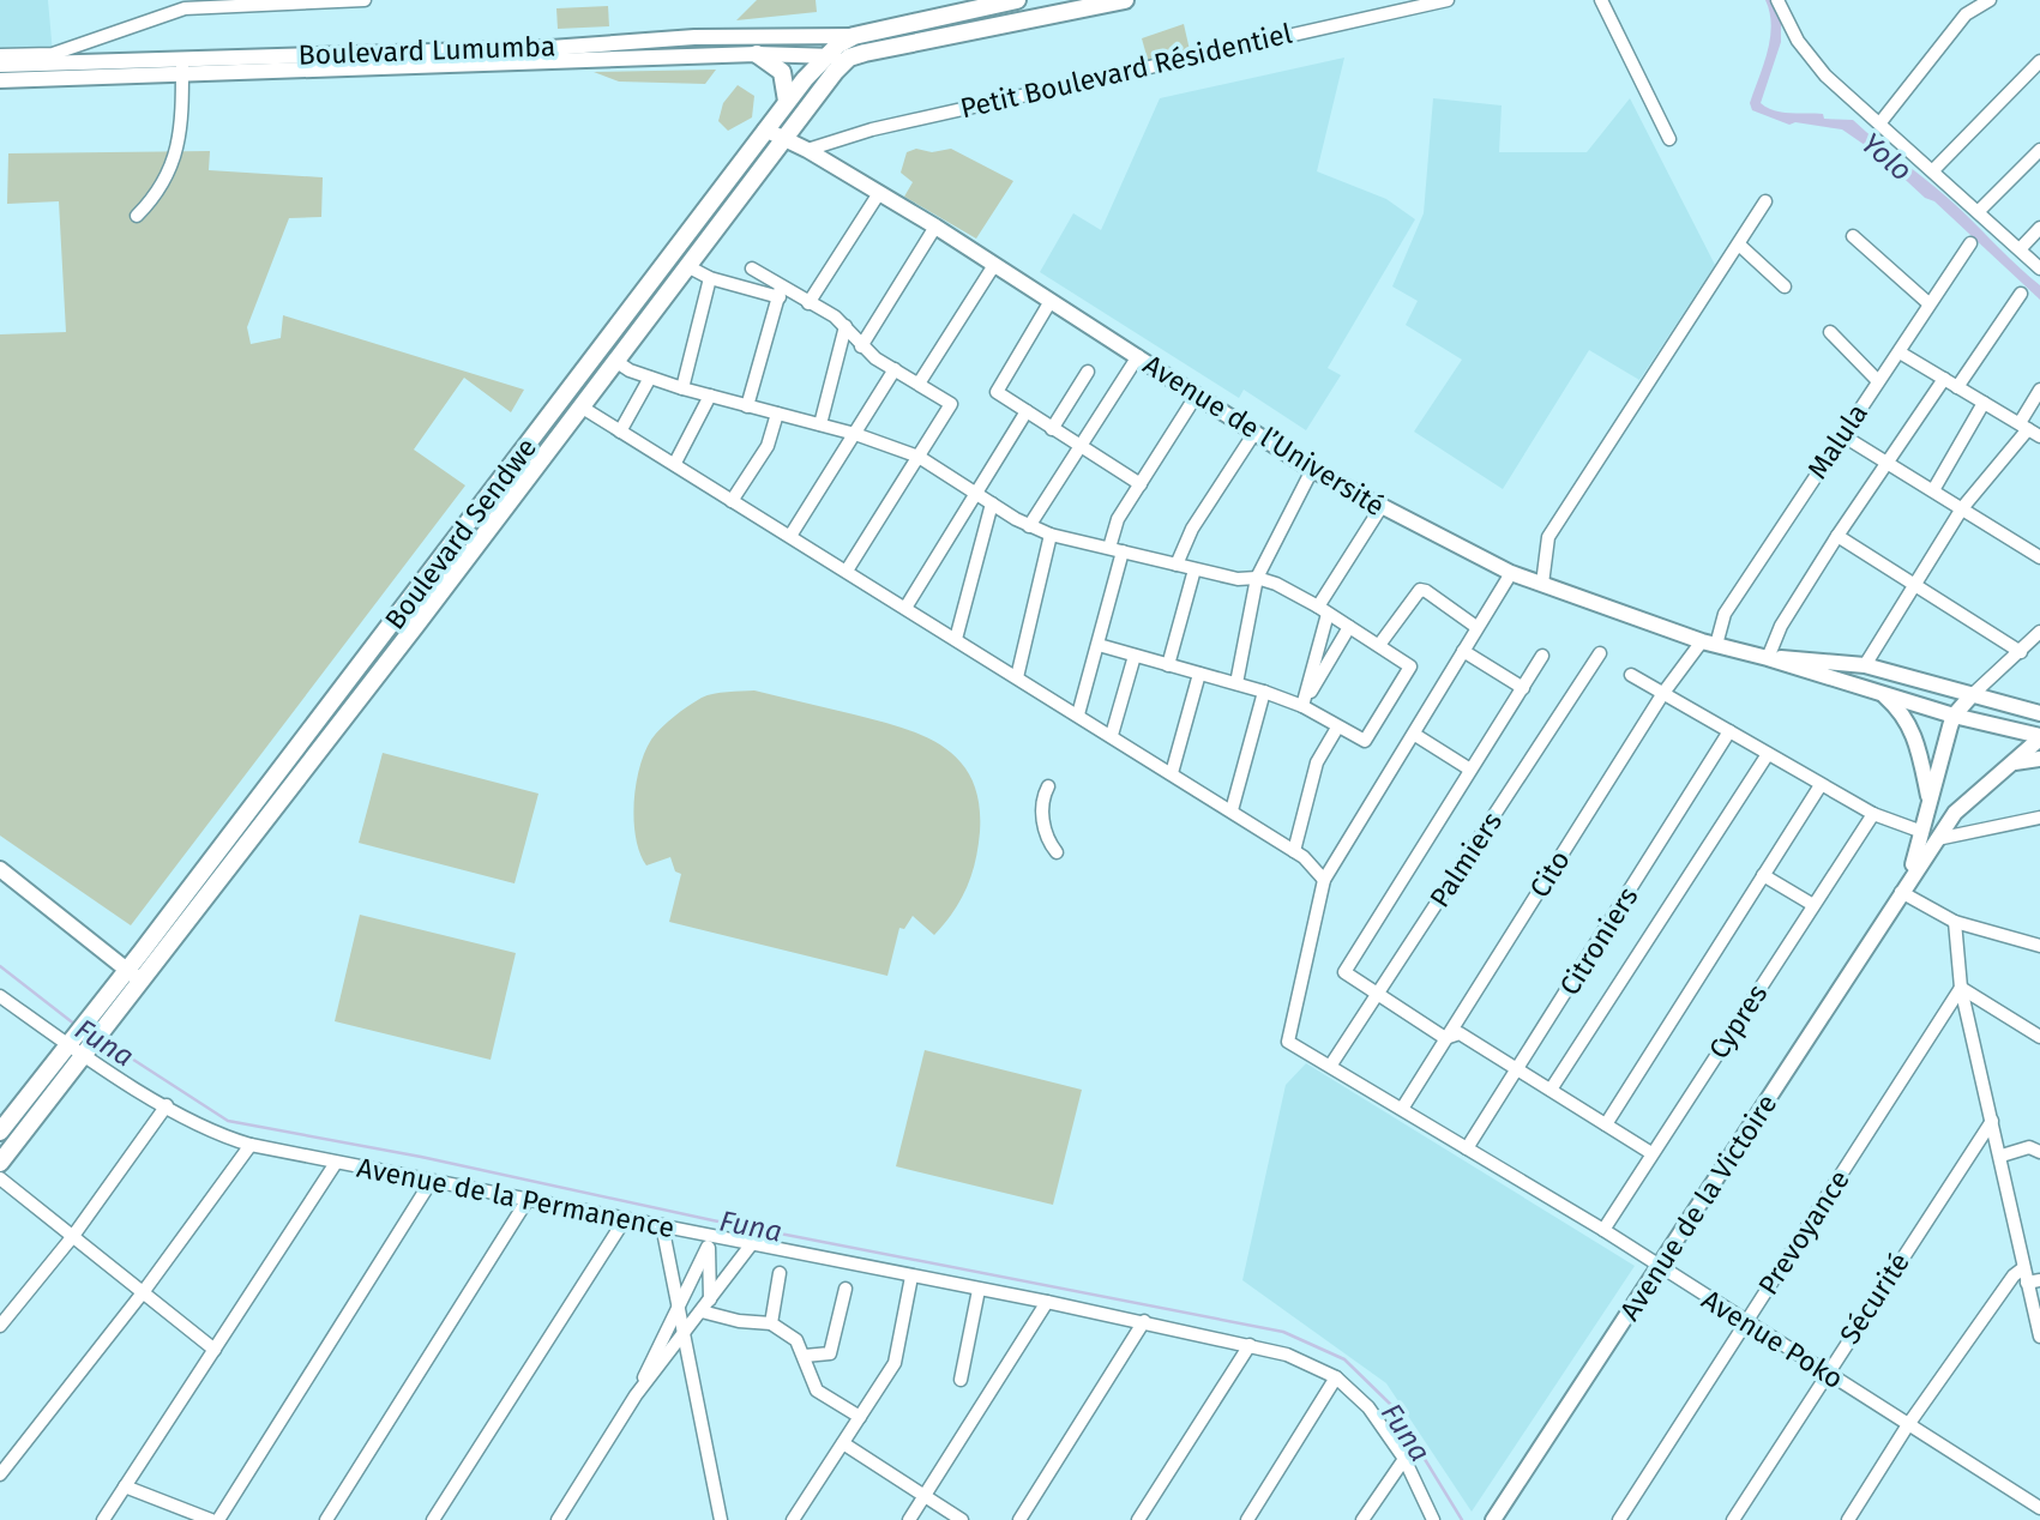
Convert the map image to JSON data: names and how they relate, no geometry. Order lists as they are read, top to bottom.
{
  "streets": {
    "highway": ["Boulevard Lumumba", "Boulevard Sendwe"],
    "main road": ["Avenue de l’Université", "Avenue de la Victoire"],
    "street": [
      "Petit Boulevard Résidentiel",
      "Malula",
      "Palmiers",
      "Cito",
      "Citroniers",
      "Cypres",
      "Avenue de la Permanence",
      "Prevoyance",
      "Sécurité",
      "Avenue Poko"
    ]
  },
  "crossings": [
    ["Boulevard Lumumba", "Boulevard Sendwe"],
    ["Petit Boulevard Résidentiel", "Avenue de l’Université"],
    ["Avenue de l’Université", "Malula"],
    ["Avenue de l’Université", "Boulevard Sendwe"],
    ["Avenue de l’Université", "Cito"],
    ["Avenue de l’Université", "Avenue de la Victoire"],
    ["Malula", "Cito"],
    ["Palmiers", "Avenue Poko"],
    ["Cito", "Avenue Poko"],
    ["Citroniers", "Avenue Poko"],
    ["Cypres", "Avenue Poko"],
    ["Avenue de la Victoire", "Avenue Poko"],
    ["Prevoyance", "Avenue Poko"],
    ["Sécurité", "Avenue Poko"]
  ],
  "water": ["Yolo", "Funa"]
}
